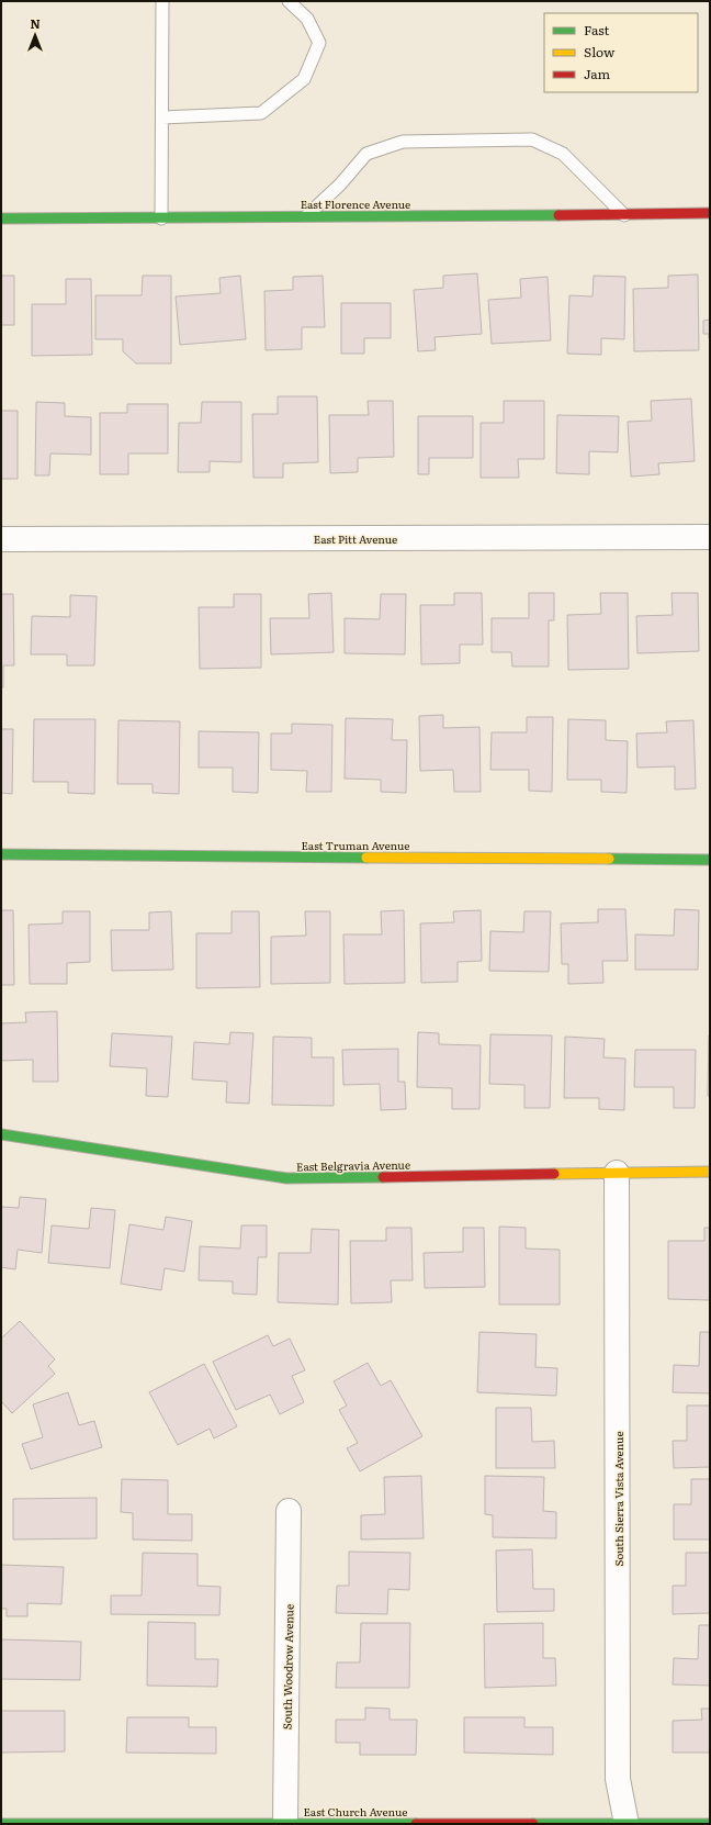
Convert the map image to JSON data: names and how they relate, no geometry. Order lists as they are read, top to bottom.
{
  "streets": {
    "street": [
      "East Florence Avenue",
      "East Pitt Avenue",
      "East Truman Avenue",
      "East Belgravia Avenue",
      "South Sierra Vista Avenue",
      "South Woodrow Avenue",
      "East Church Avenue"
    ]
  },
  "crossings": [
    ["East Belgravia Avenue", "South Sierra Vista Avenue"],
    ["South Sierra Vista Avenue", "East Church Avenue"],
    ["South Woodrow Avenue", "East Church Avenue"]
  ],
  "legend": ["Fast", "Slow", "Jam"],
  "north": "top"
}
